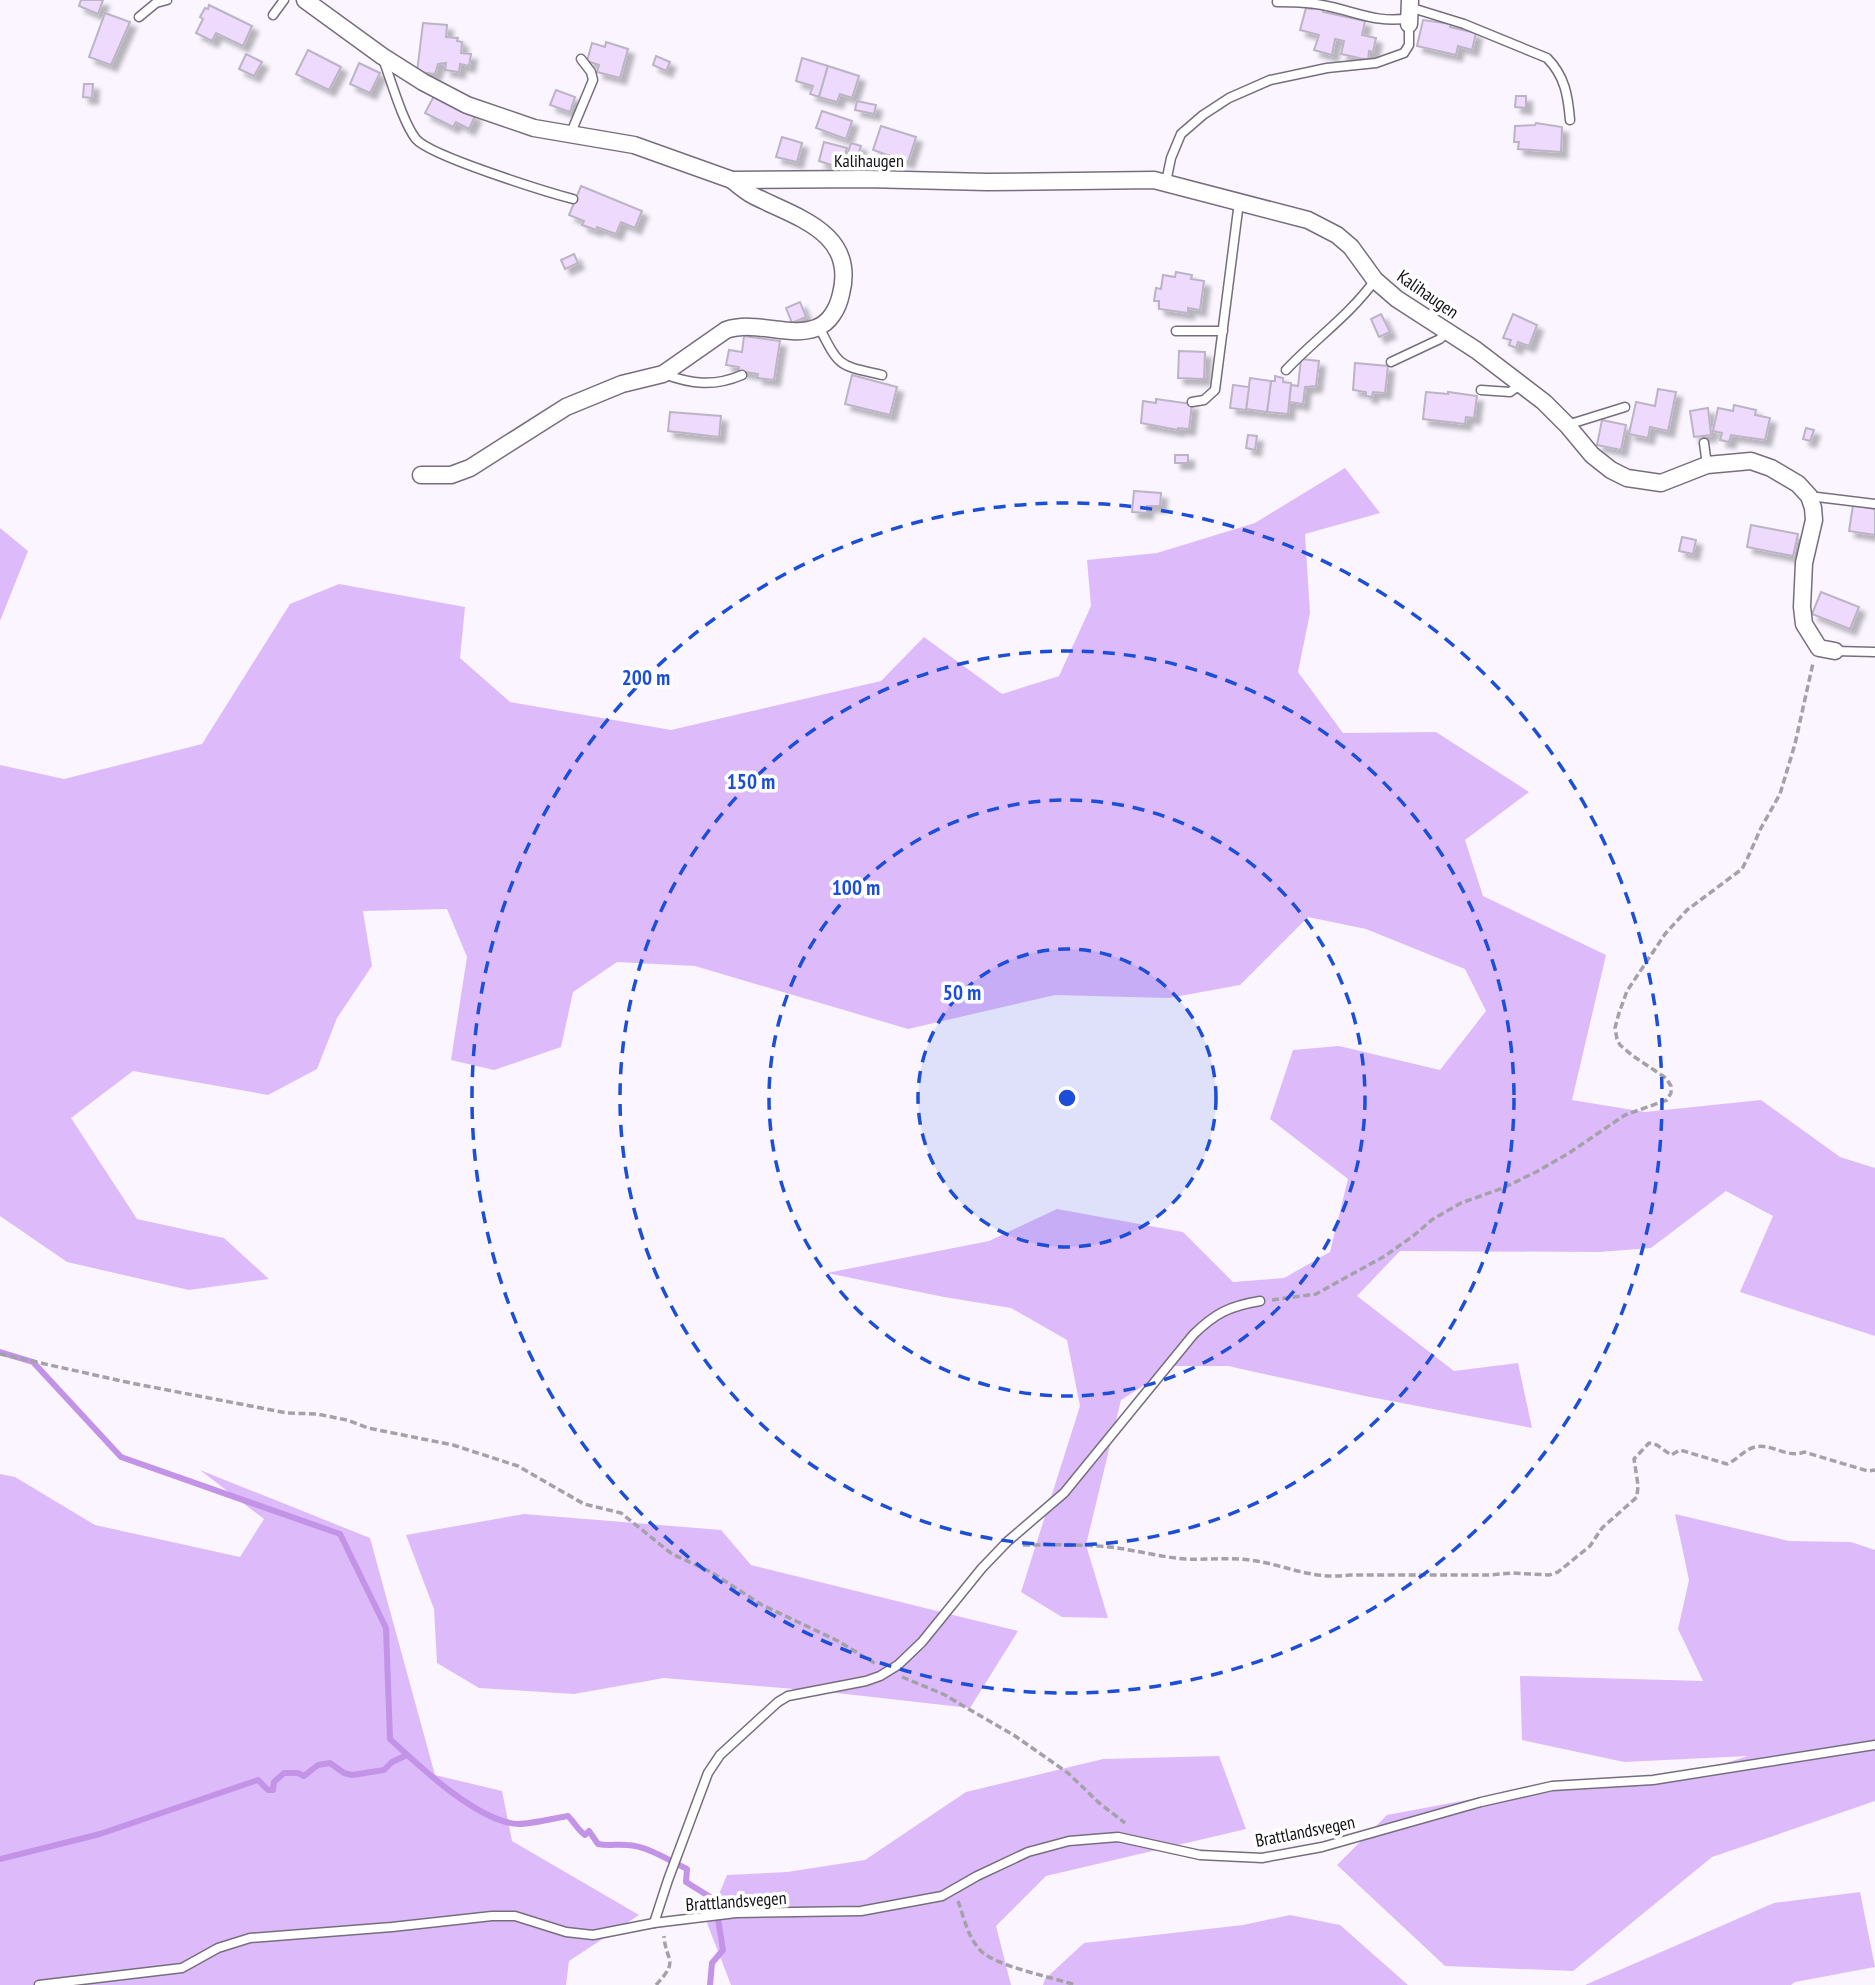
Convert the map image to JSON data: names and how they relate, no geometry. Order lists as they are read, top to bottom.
{
  "streets": {
    "street": ["Kalihaugen"],
    "lane": ["Brattlandsvegen"]
  },
  "rings": [
    "200 m",
    "150 m",
    "100 m",
    "50 m"
  ]
}
